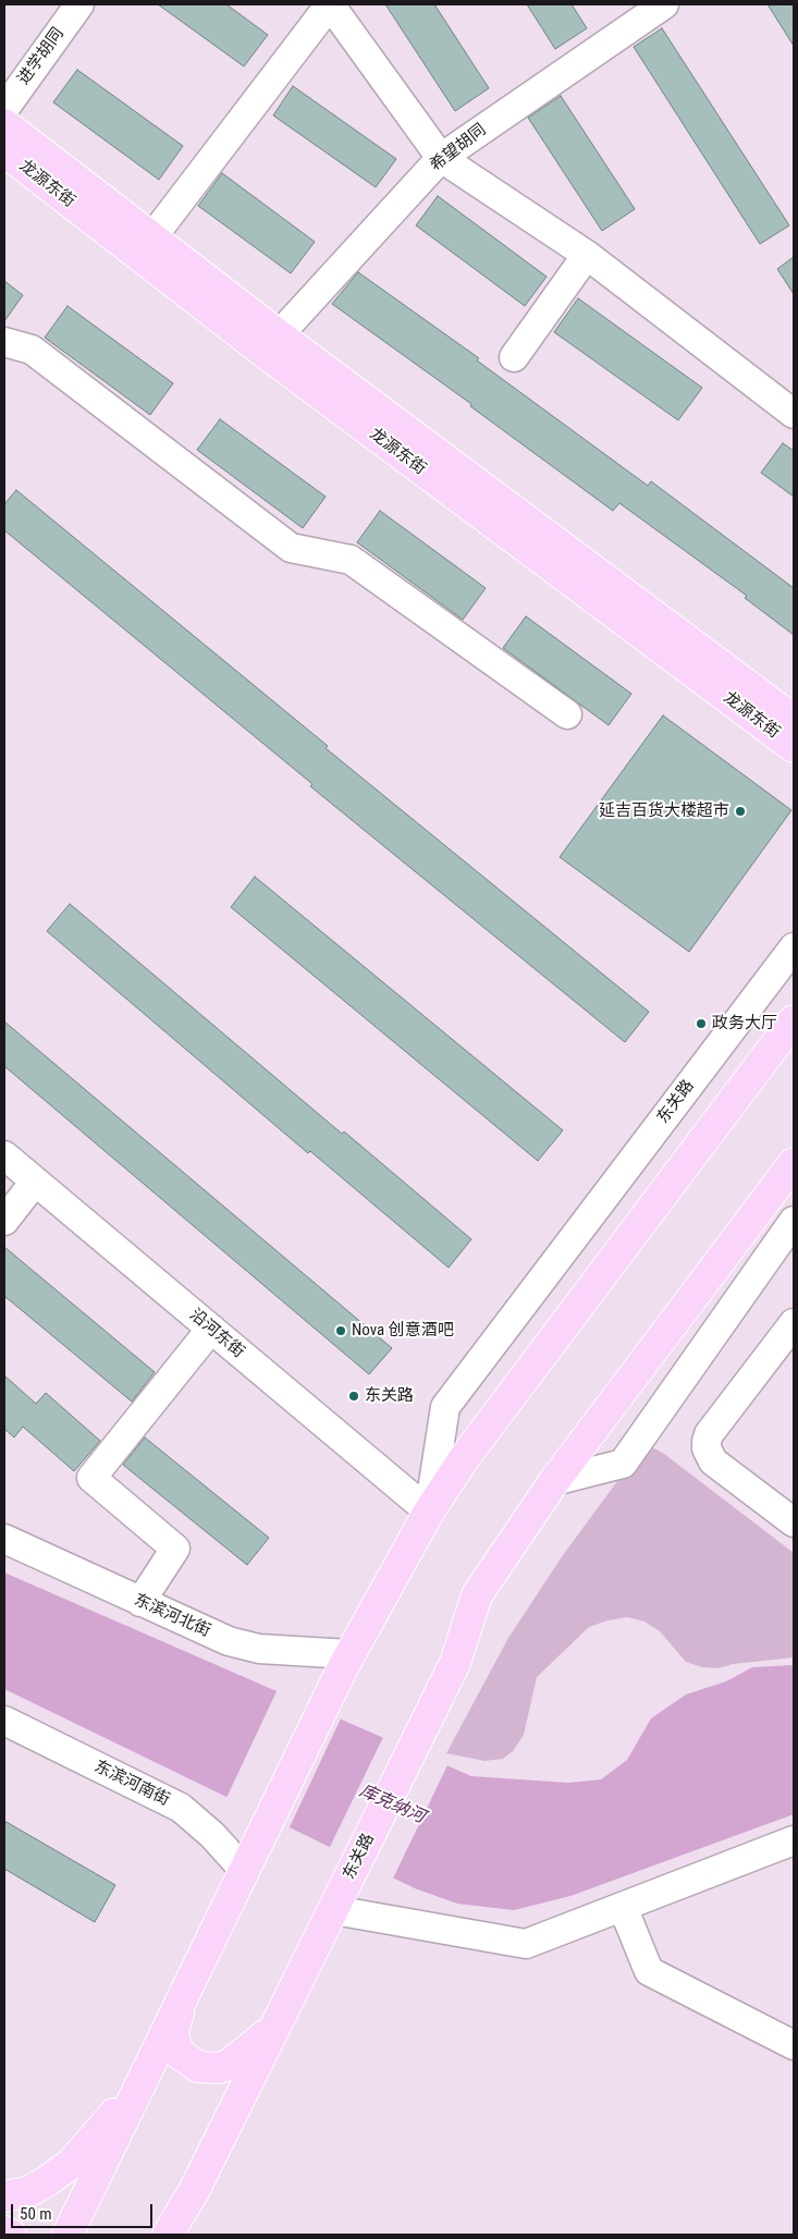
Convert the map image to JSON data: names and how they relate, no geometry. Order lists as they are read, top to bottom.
{
  "streets": {
    "main road": ["龙源东街", "东关路"],
    "street": [
      "进学胡同",
      "希望胡同",
      "沿河东街",
      "东滨河北街",
      "东滨河南街"
    ]
  },
  "crossings": [
    ["希望胡同", "龙源东街"],
    ["东关路", "沿河东街"],
    ["东关路", "东滨河北街"],
    ["东关路", "东滨河南街"]
  ],
  "water": ["库克纳河"],
  "places": [
    "延吉百货大楼超市",
    "政务大厅",
    "Nova 创意酒吧",
    "东关路"
  ],
  "scale_bar": "50 m"
}
